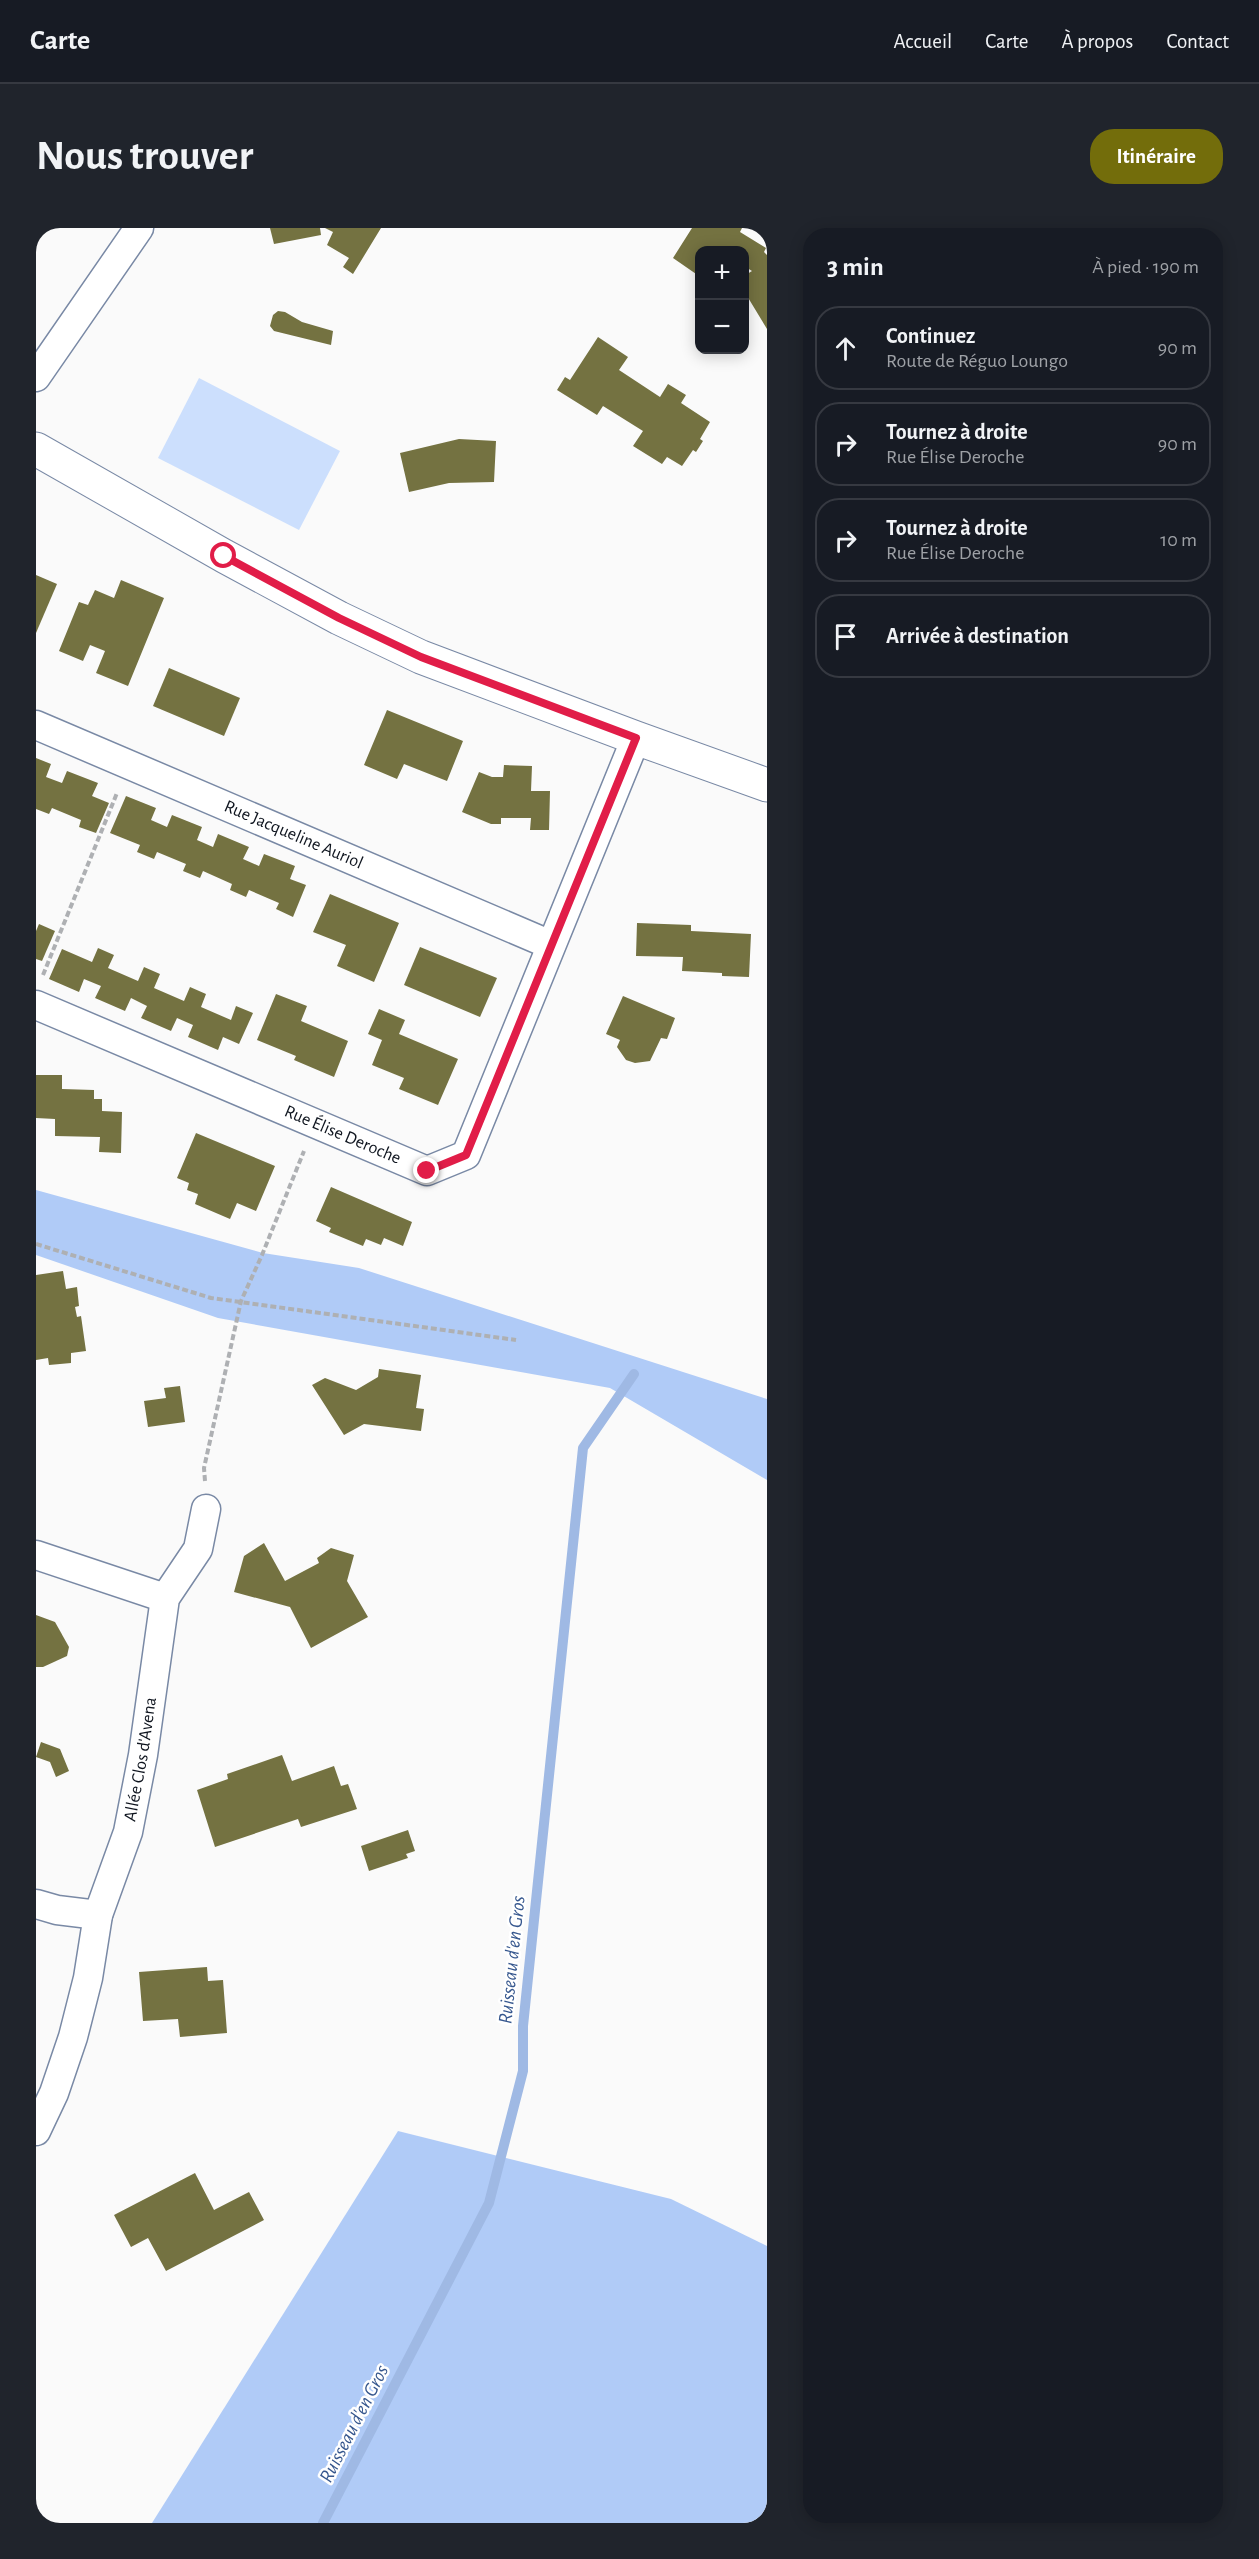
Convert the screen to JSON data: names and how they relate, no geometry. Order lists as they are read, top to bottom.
{
  "streets": {
    "street": ["Rue Jacqueline Auriol", "Rue Élise Deroche", "Allée Clos d'Avena"]
  },
  "crossings": [
    ["Rue Jacqueline Auriol", "Rue Élise Deroche"]
  ],
  "water": ["Ruisseau d'en Gros"],
  "page": {
    "header": "Carte",
    "nav": [
      "Accueil",
      "Carte",
      "À propos",
      "Contact"
    ],
    "buttons": "Itinéraire",
    "title": "Nous trouver",
    "heading": ["3 min", "À pied · 190 m"],
    "map_buttons": ["+", "−"],
    "list": [
      ["Continuez", "Route de Réguo Loungo", "90 m"],
      ["Tournez à droite", "Rue Élise Deroche", "90 m"],
      ["Tournez à droite", "Rue Élise Deroche", "10 m"],
      "Arrivée à destination"
    ]
  }
}
